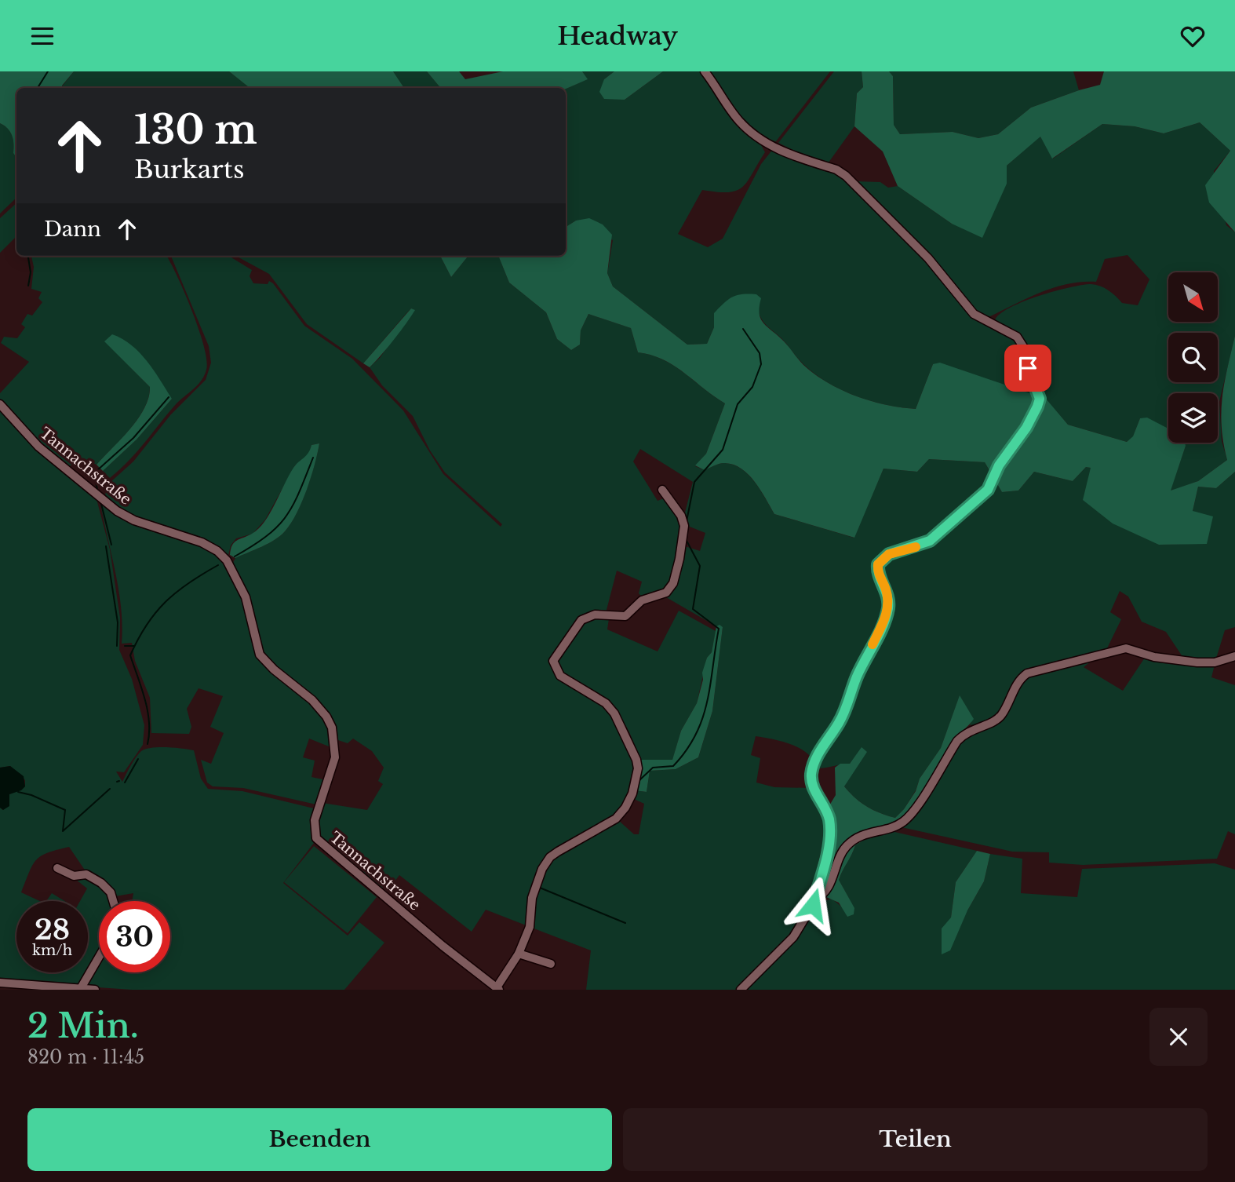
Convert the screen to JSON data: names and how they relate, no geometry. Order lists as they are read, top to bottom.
{
  "streets": {
    "street": ["Tannachstraße"]
  },
  "north": "bottom right",
  "page": {
    "header": "Headway",
    "turn": ["130 m", "Burkarts"],
    "then": "Dann",
    "speed": "28 km/h",
    "limit": "30",
    "heading": ["2 Min.", "820 m · 11:45"],
    "buttons": ["Beenden", "Teilen"]
  }
}
